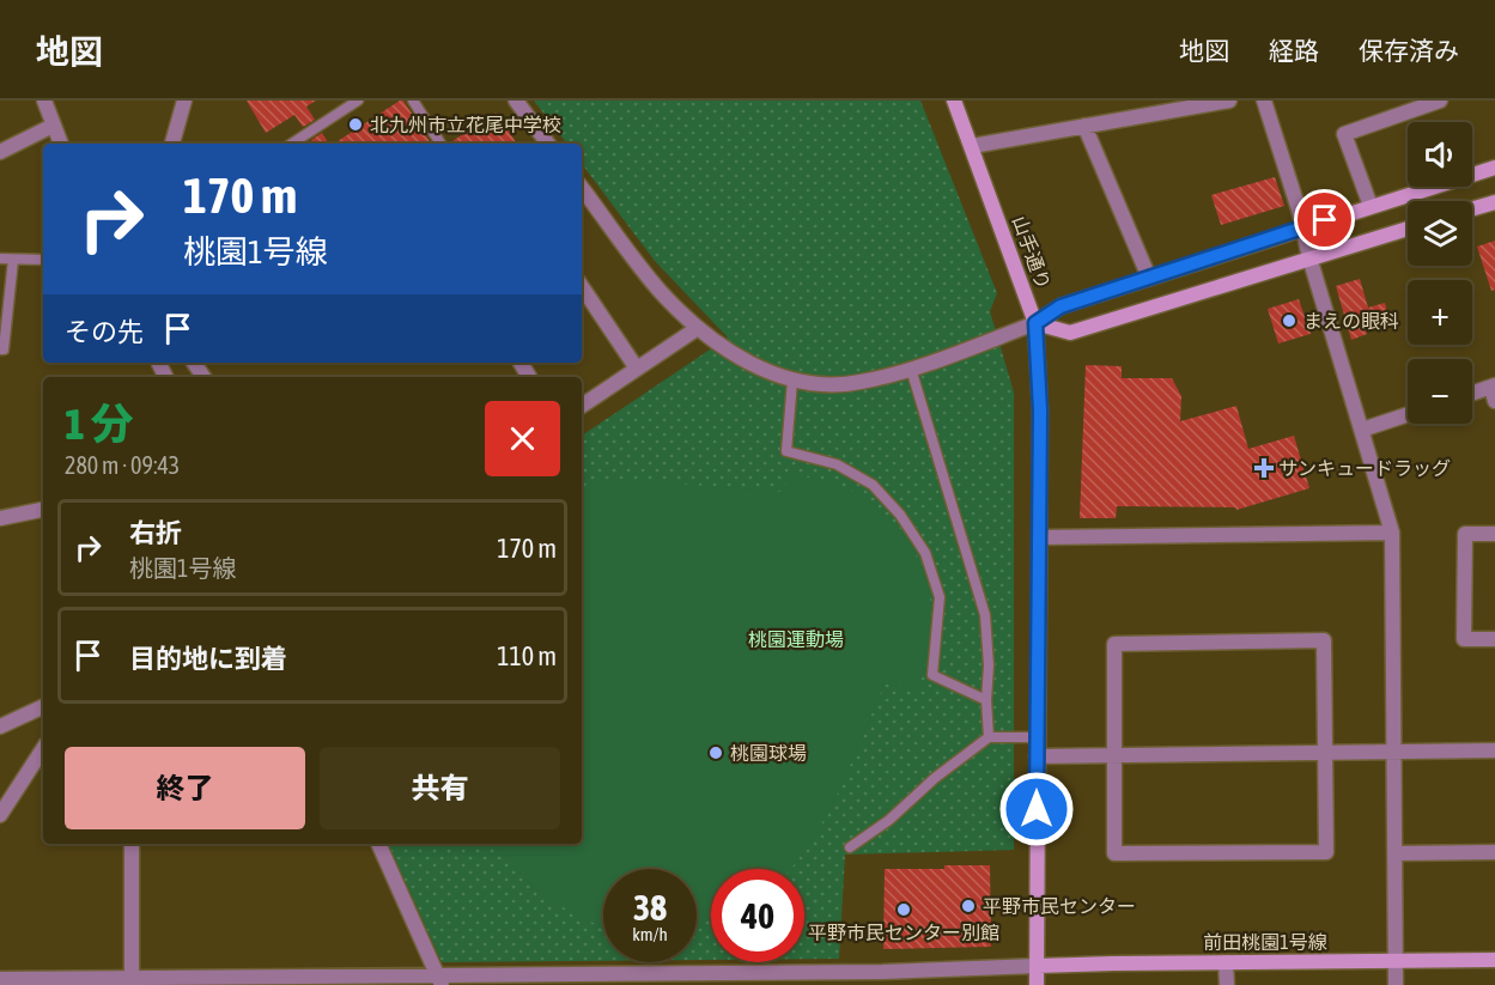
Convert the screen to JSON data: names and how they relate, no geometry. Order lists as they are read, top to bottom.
{
  "streets": {
    "street": ["山手通り", "前田桃園1号線"]
  },
  "crossings": [
    ["山手通り", "前田桃園1号線"]
  ],
  "parks": ["桃園運動場"],
  "places": {
    "other": [
      "北九州市立花尾中学校",
      "まえの眼科",
      "桃園球場",
      "平野市民センター",
      "平野市民センター別館"
    ],
    "health": ["サンキュードラッグ"]
  },
  "page": {
    "header": "地図",
    "nav": ["地図", "経路", "保存済み"],
    "map_buttons": ["+", "−"],
    "turn": ["170 m", "桃園1号線"],
    "then": "その先",
    "heading": ["1 分", "280 m · 09:43"],
    "list": [
      {
        "name": "右折",
        "note": "桃園1号線",
        "value": "170 m"
      },
      {
        "name": "目的地に到着",
        "value": "110 m"
      }
    ],
    "buttons": ["終了", "共有"],
    "speed": "38 km/h",
    "limit": "40"
  }
}
